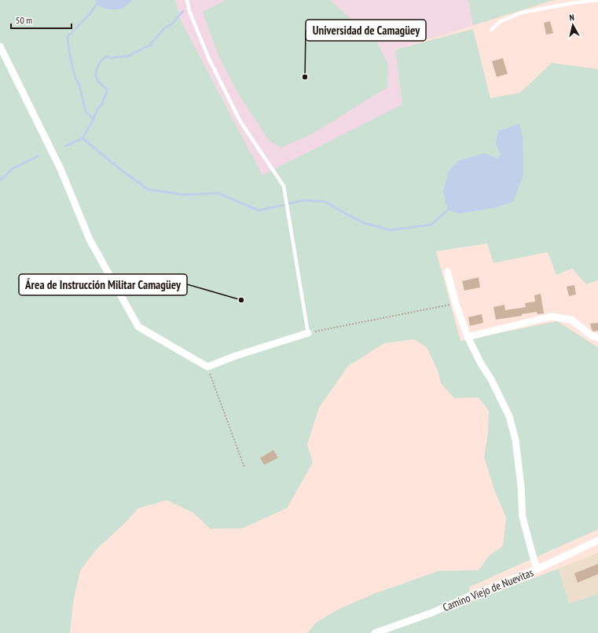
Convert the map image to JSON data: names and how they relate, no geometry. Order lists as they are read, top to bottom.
{
  "streets": {
    "street": ["Camino Viejo de Nuevitas"]
  },
  "places": ["Universidad de Camagüey", "Área de Instrucción Militar Camagüey"],
  "scale_bar": "50 m",
  "north": "top"
}
